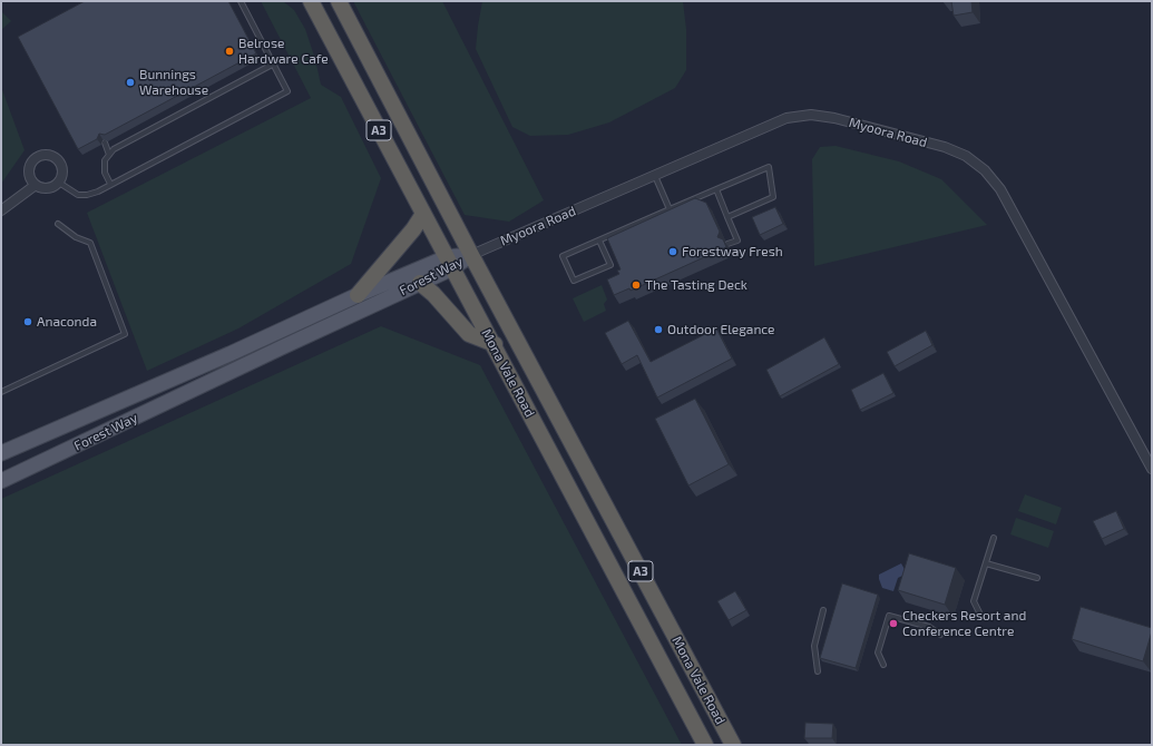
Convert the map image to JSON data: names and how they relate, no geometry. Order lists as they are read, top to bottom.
{
  "streets": {
    "highway": ["A3", "Mona Vale Road"],
    "main road": ["Forest Way"],
    "street": ["Myoora Road"]
  },
  "crossings": [
    ["Myoora Road", "Forest Way"],
    ["Myoora Road", "Mona Vale Road"],
    ["Forest Way", "Mona Vale Road"]
  ],
  "places": [
    "Belrose Hardware Cafe",
    "Bunnings Warehouse",
    "Forestway Fresh",
    "The Tasting Deck",
    "Anaconda",
    "Outdoor Elegance",
    "Checkers Resort and Conference Centre"
  ]
}
